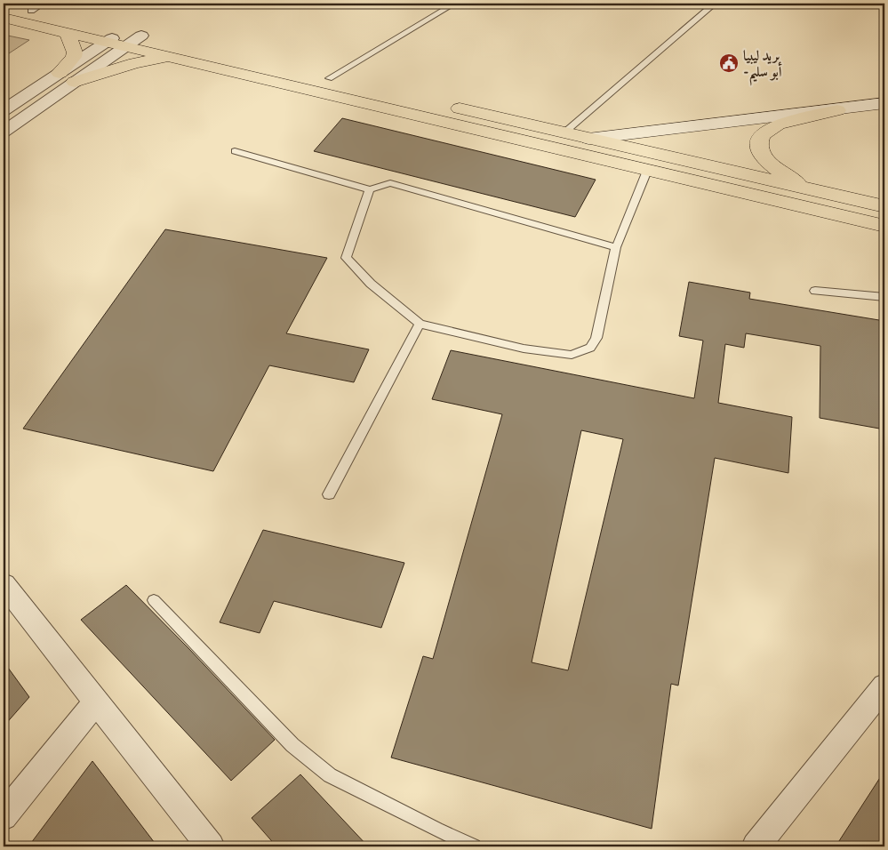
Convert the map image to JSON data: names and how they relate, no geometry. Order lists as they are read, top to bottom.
{
  "places": {
    "public building": ["بريد ليبيا -أبو سليم"]
  }
}
